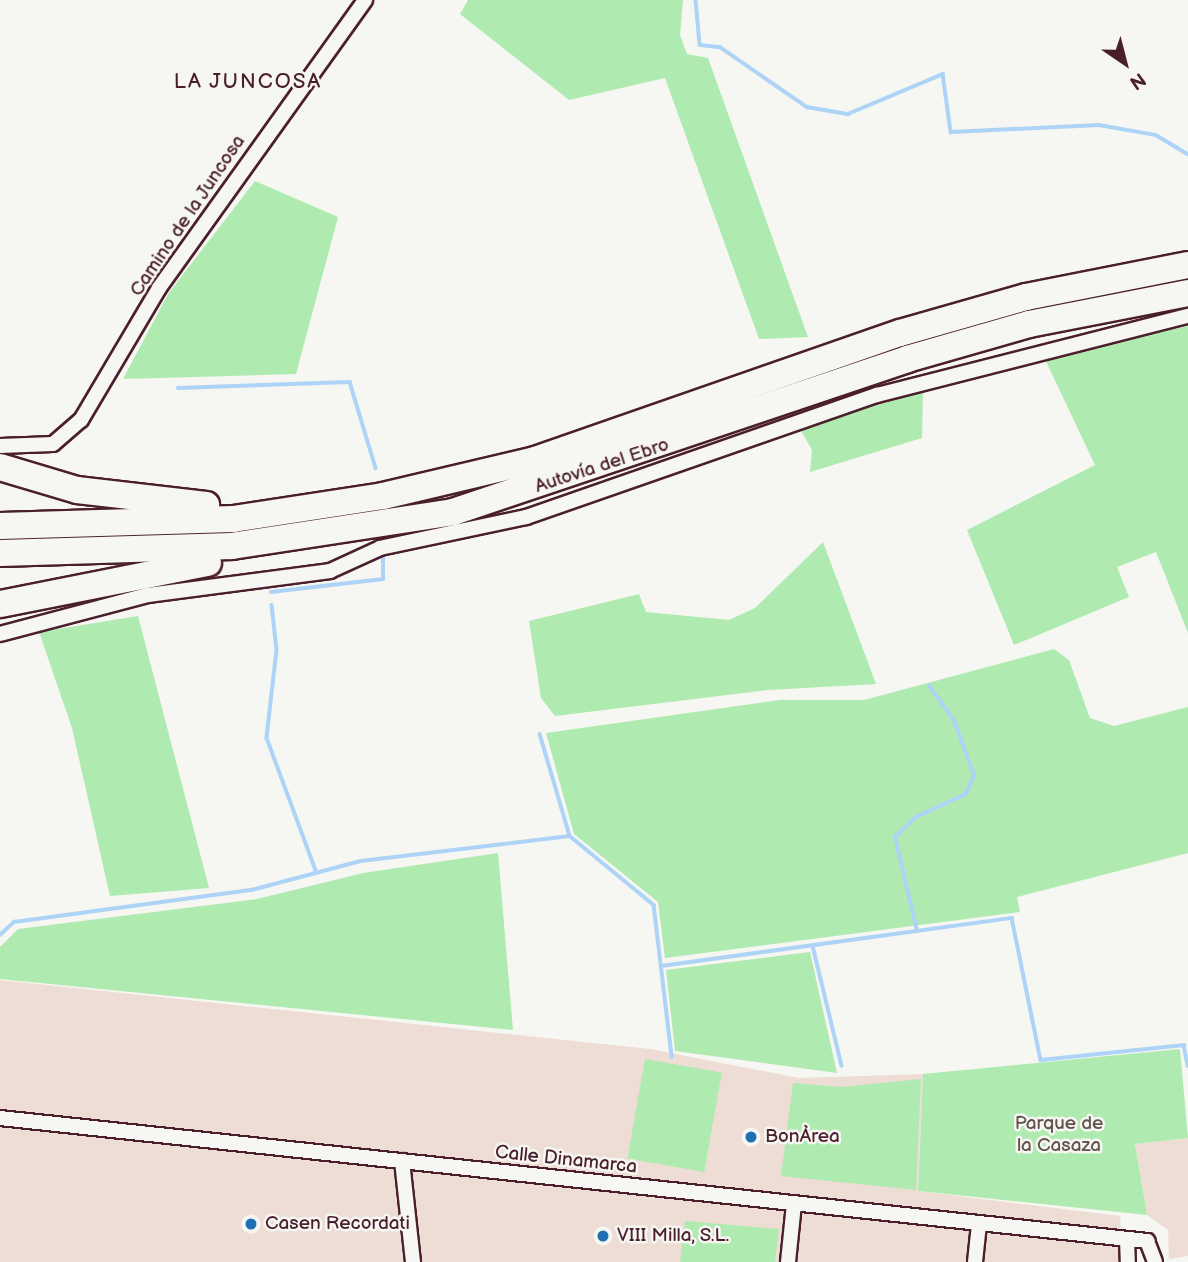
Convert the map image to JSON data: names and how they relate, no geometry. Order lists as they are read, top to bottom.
{
  "streets": {
    "highway": ["Autovía del Ebro"],
    "street": ["Camino de la Juncosa", "Calle Dinamarca"]
  },
  "districts": ["LA JUNCOSA"],
  "parks": ["Parque de la Casaza"],
  "places": ["BonÀrea", "Casen Recordati", "VIII Milla, S.L."],
  "north": "bottom right"
}
